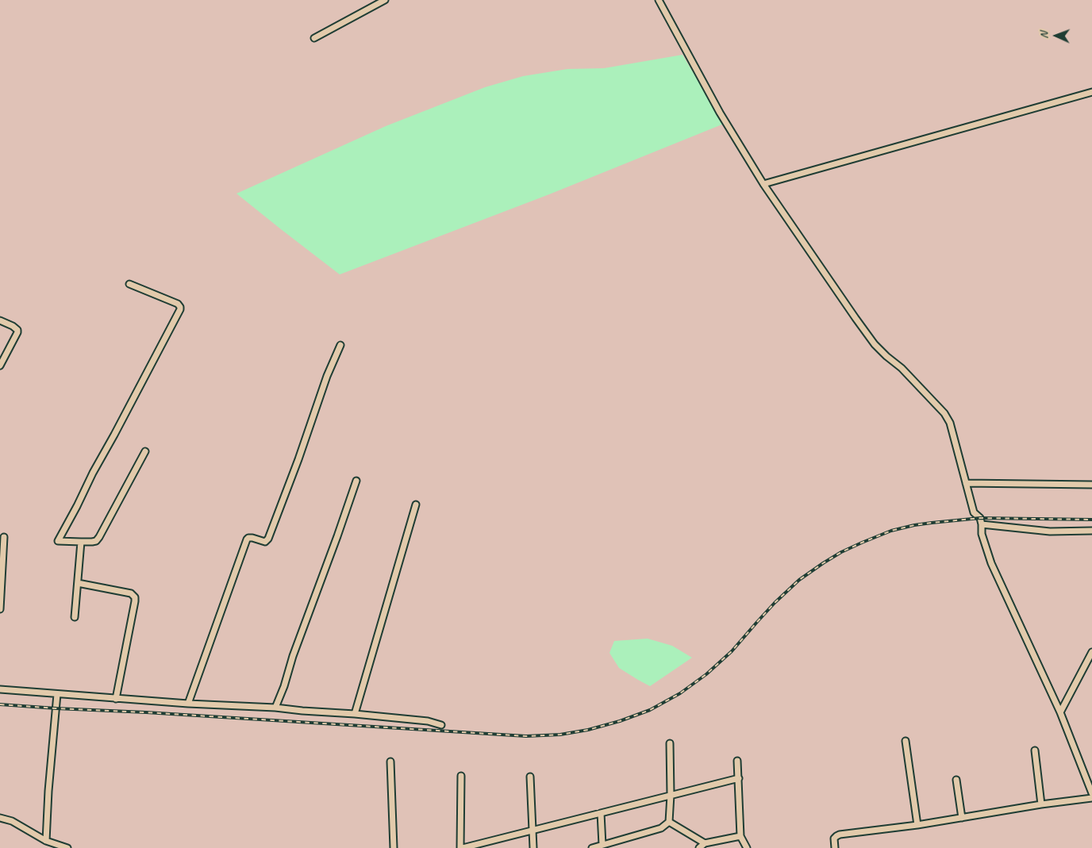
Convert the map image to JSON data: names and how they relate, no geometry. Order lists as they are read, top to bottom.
{
  "north": "left"
}
